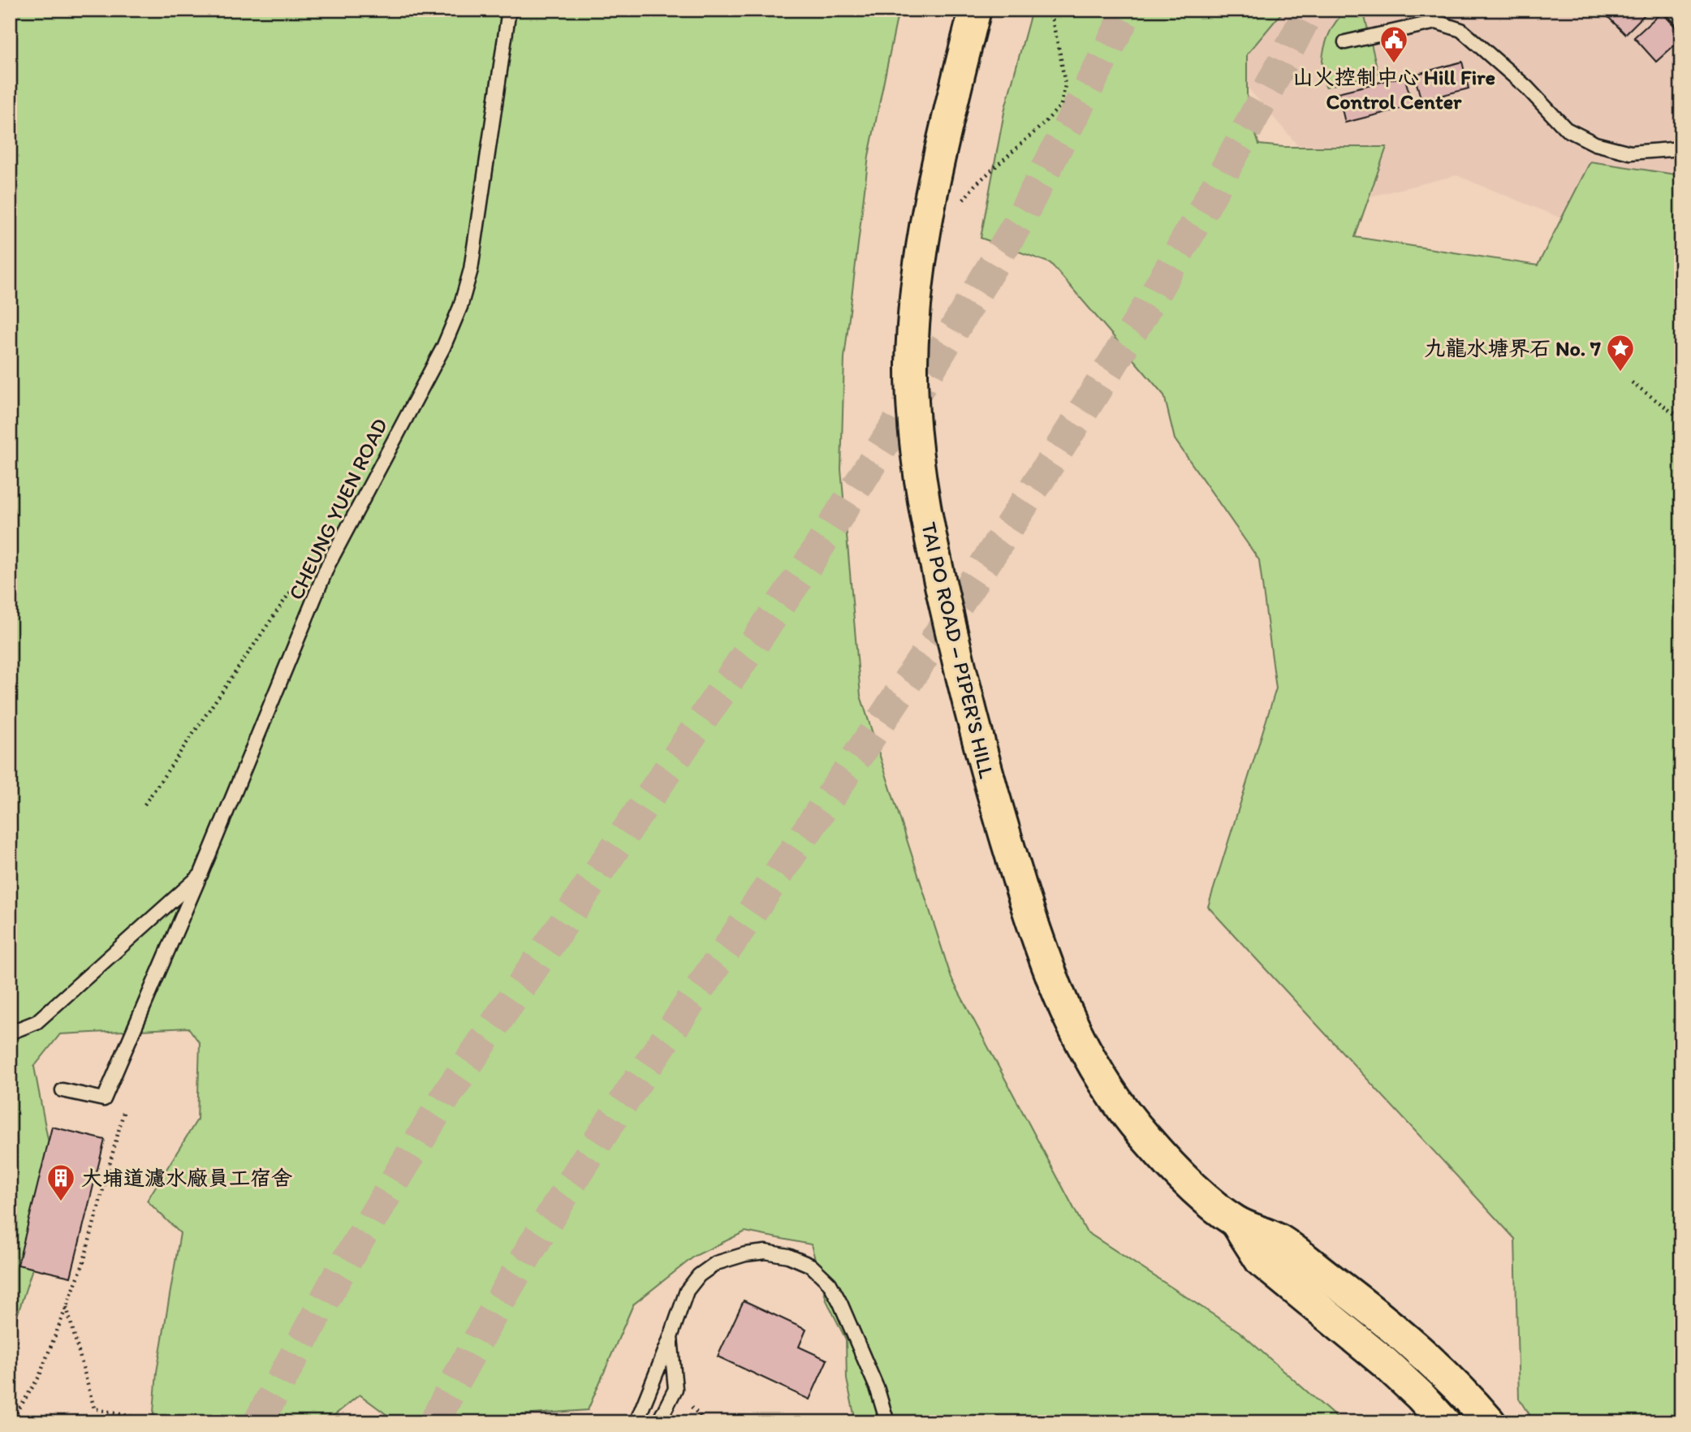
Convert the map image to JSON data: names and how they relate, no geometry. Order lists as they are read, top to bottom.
{
  "streets": {
    "main road": ["TAI PO ROAD – PIPER'S HILL"],
    "lane": ["CHEUNG YUEN ROAD"]
  },
  "places": {
    "public building": ["山火控制中心 Hill Fire Control Center"],
    "place": ["九龍水塘界石 No. 7"],
    "building": ["大埔道濾水廠員工宿舍"]
  }
}
